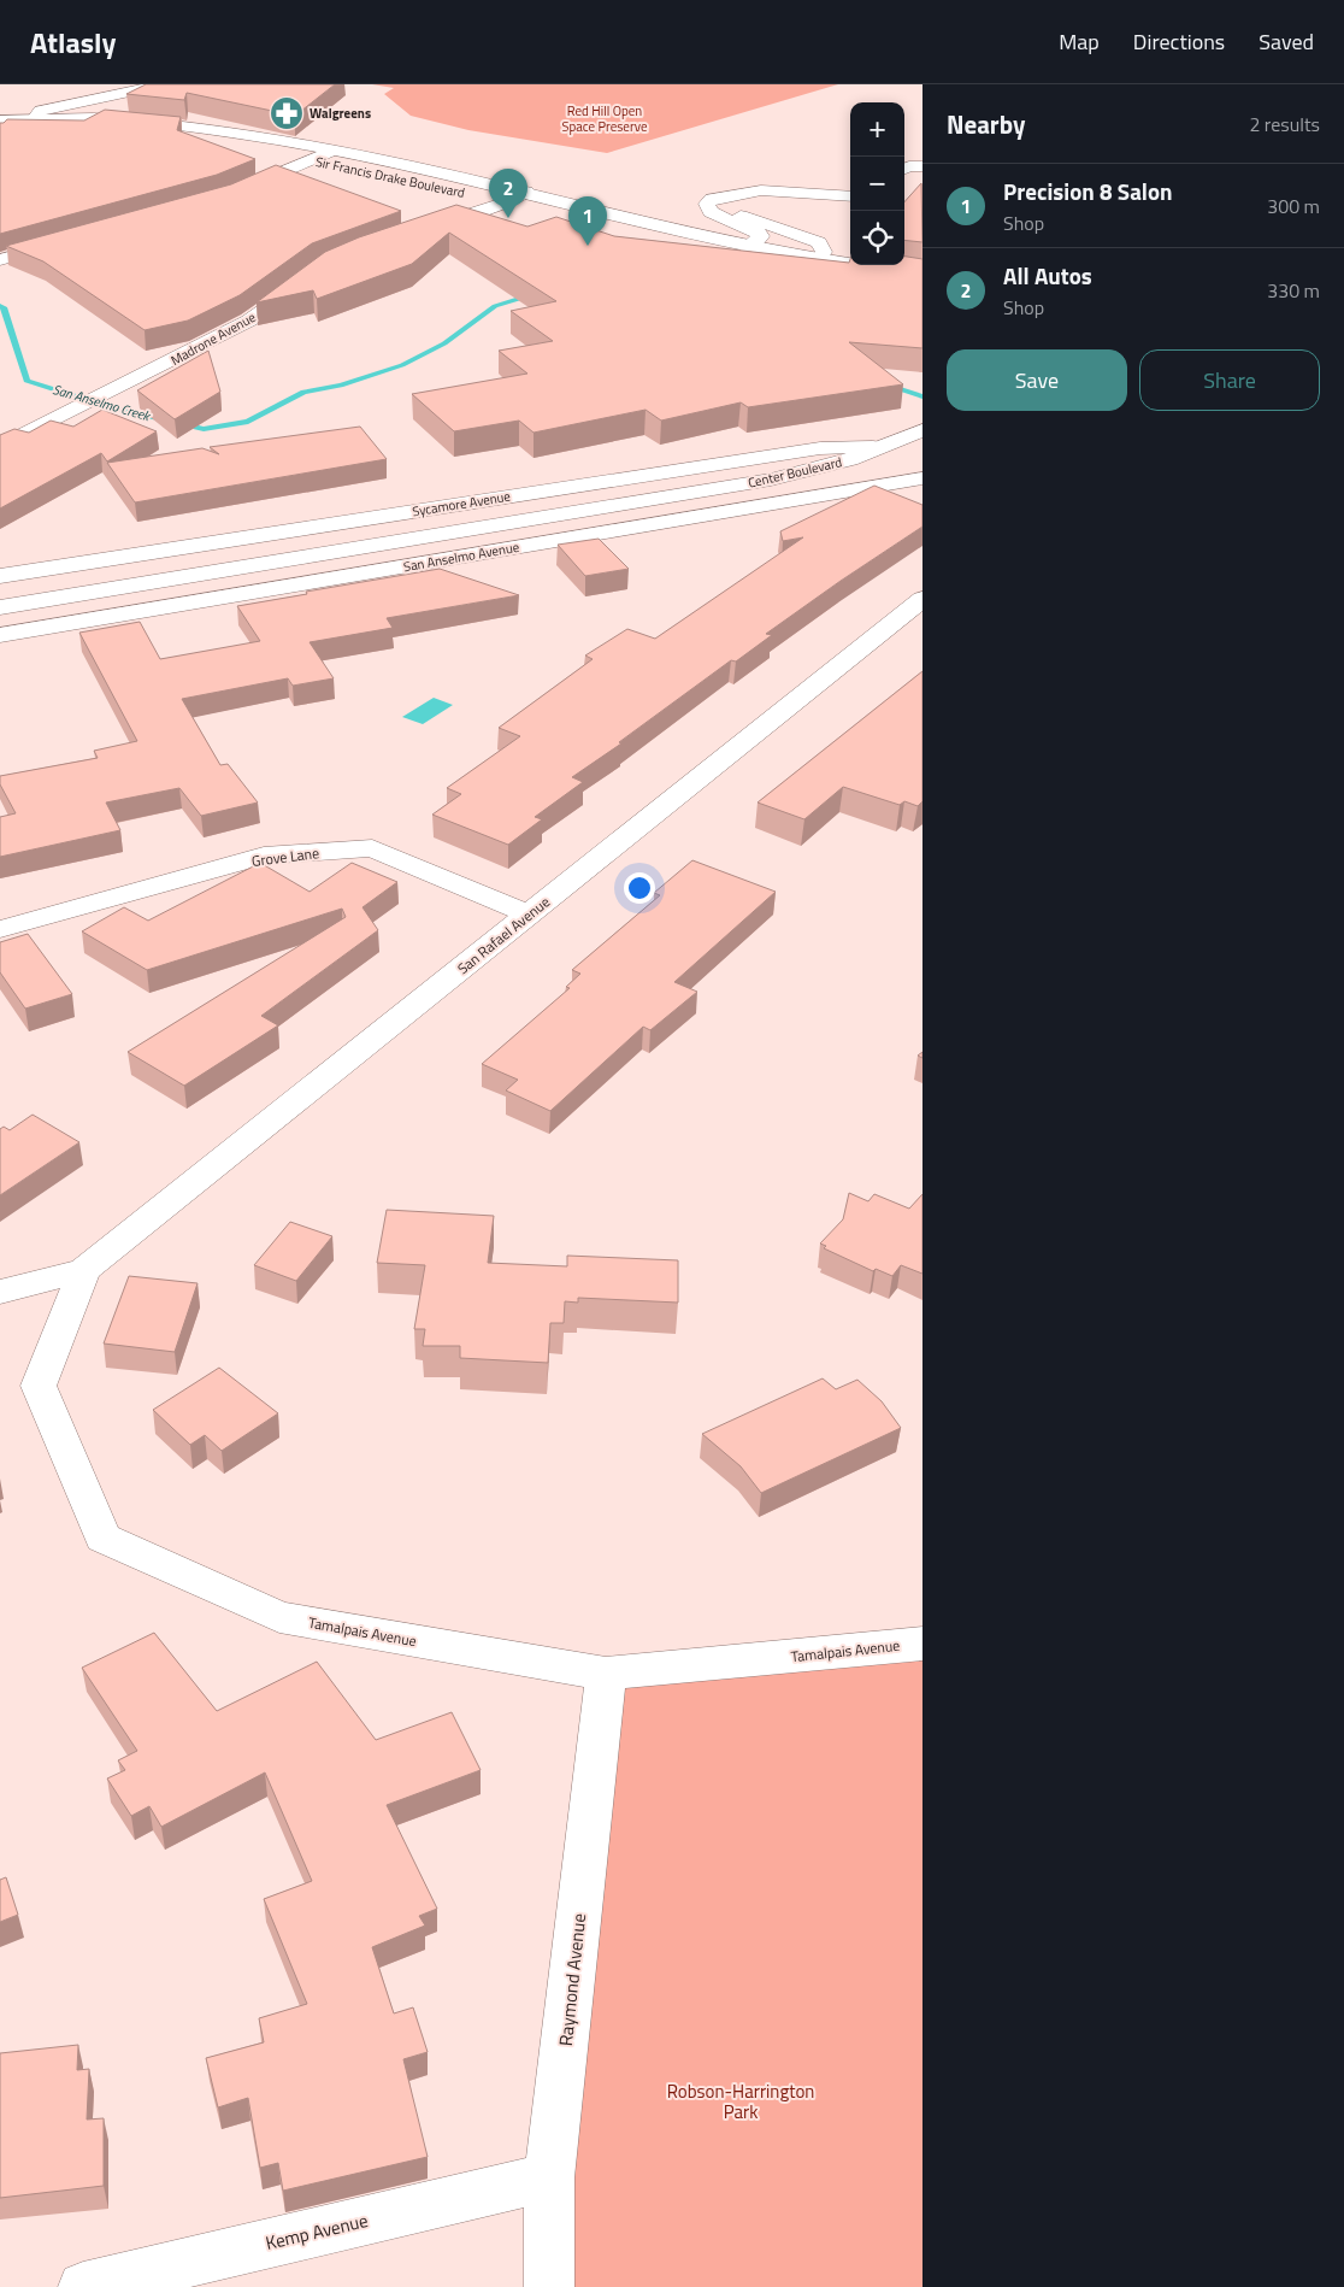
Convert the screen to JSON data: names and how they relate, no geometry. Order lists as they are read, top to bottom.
{
  "streets": {
    "street": [
      "Sir Francis Drake Boulevard",
      "Madrone Avenue",
      "Center Boulevard",
      "Sycamore Avenue",
      "San Anselmo Avenue",
      "Grove Lane",
      "San Rafael Avenue",
      "Tamalpais Avenue",
      "Raymond Avenue",
      "Kemp Avenue"
    ]
  },
  "crossings": [
    ["Center Boulevard", "Sycamore Avenue"],
    ["Grove Lane", "San Rafael Avenue"],
    ["San Rafael Avenue", "Tamalpais Avenue"],
    ["Tamalpais Avenue", "Raymond Avenue"],
    ["Raymond Avenue", "Kemp Avenue"]
  ],
  "water": ["San Anselmo Creek"],
  "parks": ["Red Hill Open Space Preserve", "Robson-Harrington Park"],
  "places": {
    "pharmacy": ["Walgreens"]
  },
  "page": {
    "header": "Atlasly",
    "nav": ["Map", "Directions", "Saved"],
    "heading": ["Nearby", "2 results"],
    "map_buttons": ["+", "−"],
    "list": [
      {
        "mark": "1",
        "name": "Precision 8 Salon",
        "note": "Shop",
        "value": "300 m"
      },
      {
        "mark": "2",
        "name": "All Autos",
        "note": "Shop",
        "value": "330 m"
      }
    ],
    "pins": ["2", "1"],
    "buttons": ["Save", "Share"]
  }
}
